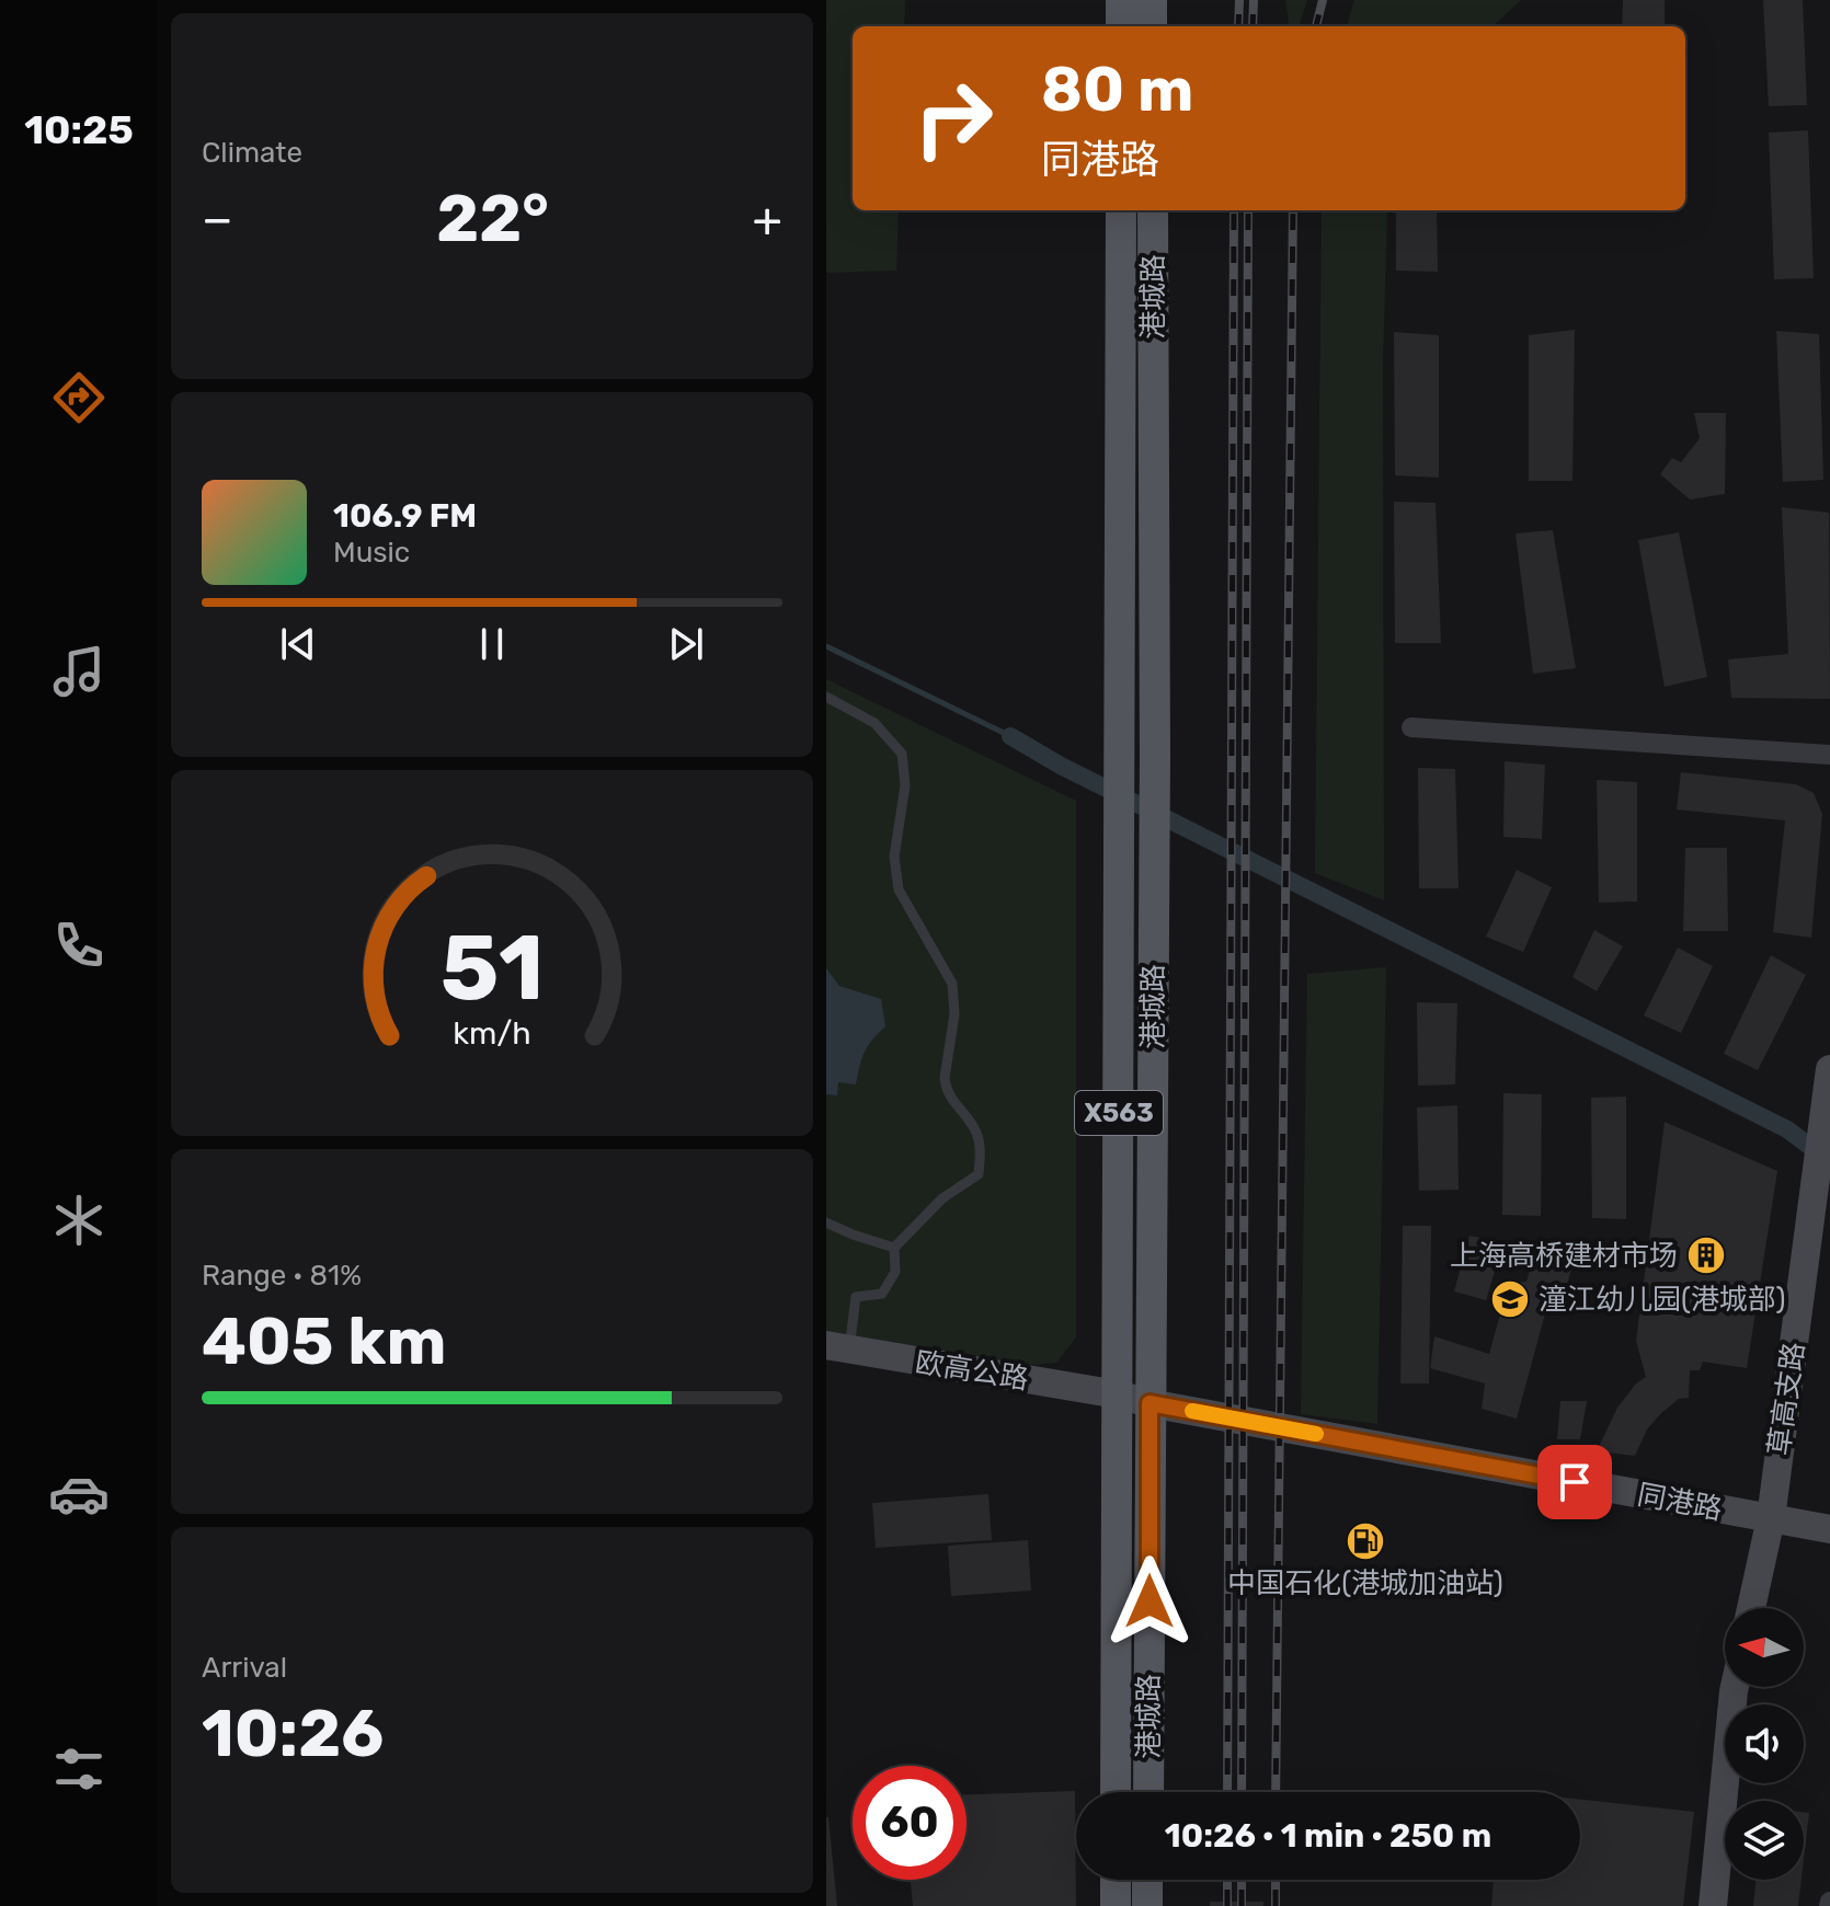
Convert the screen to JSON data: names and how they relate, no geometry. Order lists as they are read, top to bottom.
{
  "streets": {
    "main road": ["港城路", "X563"],
    "street": ["欧高公路", "草高支路", "同港路"]
  },
  "crossings": [
    ["港城路", "欧高公路"],
    ["港城路", "同港路"],
    ["欧高公路", "同港路"],
    ["草高支路", "同港路"]
  ],
  "places": {
    "building": ["上海高桥建材市场"],
    "school or university": ["潼江幼儿园(港城部)"],
    "fuel station": ["中国石化(港城加油站)"]
  },
  "north": "left",
  "page": {
    "tabs": "10:25",
    "tile": [
      "Climate",
      ["Range · 81%", "405 km"],
      ["Arrival", "10:26"]
    ],
    "turn": ["80 m", "同港路"],
    "heat": ["−", "22°", "+"],
    "song": ["106.9 FM", "Music"],
    "limit": "60",
    "trip": "10:26 · 1 min · 250 m",
    "gauge": ["51", "km/h"]
  }
}
